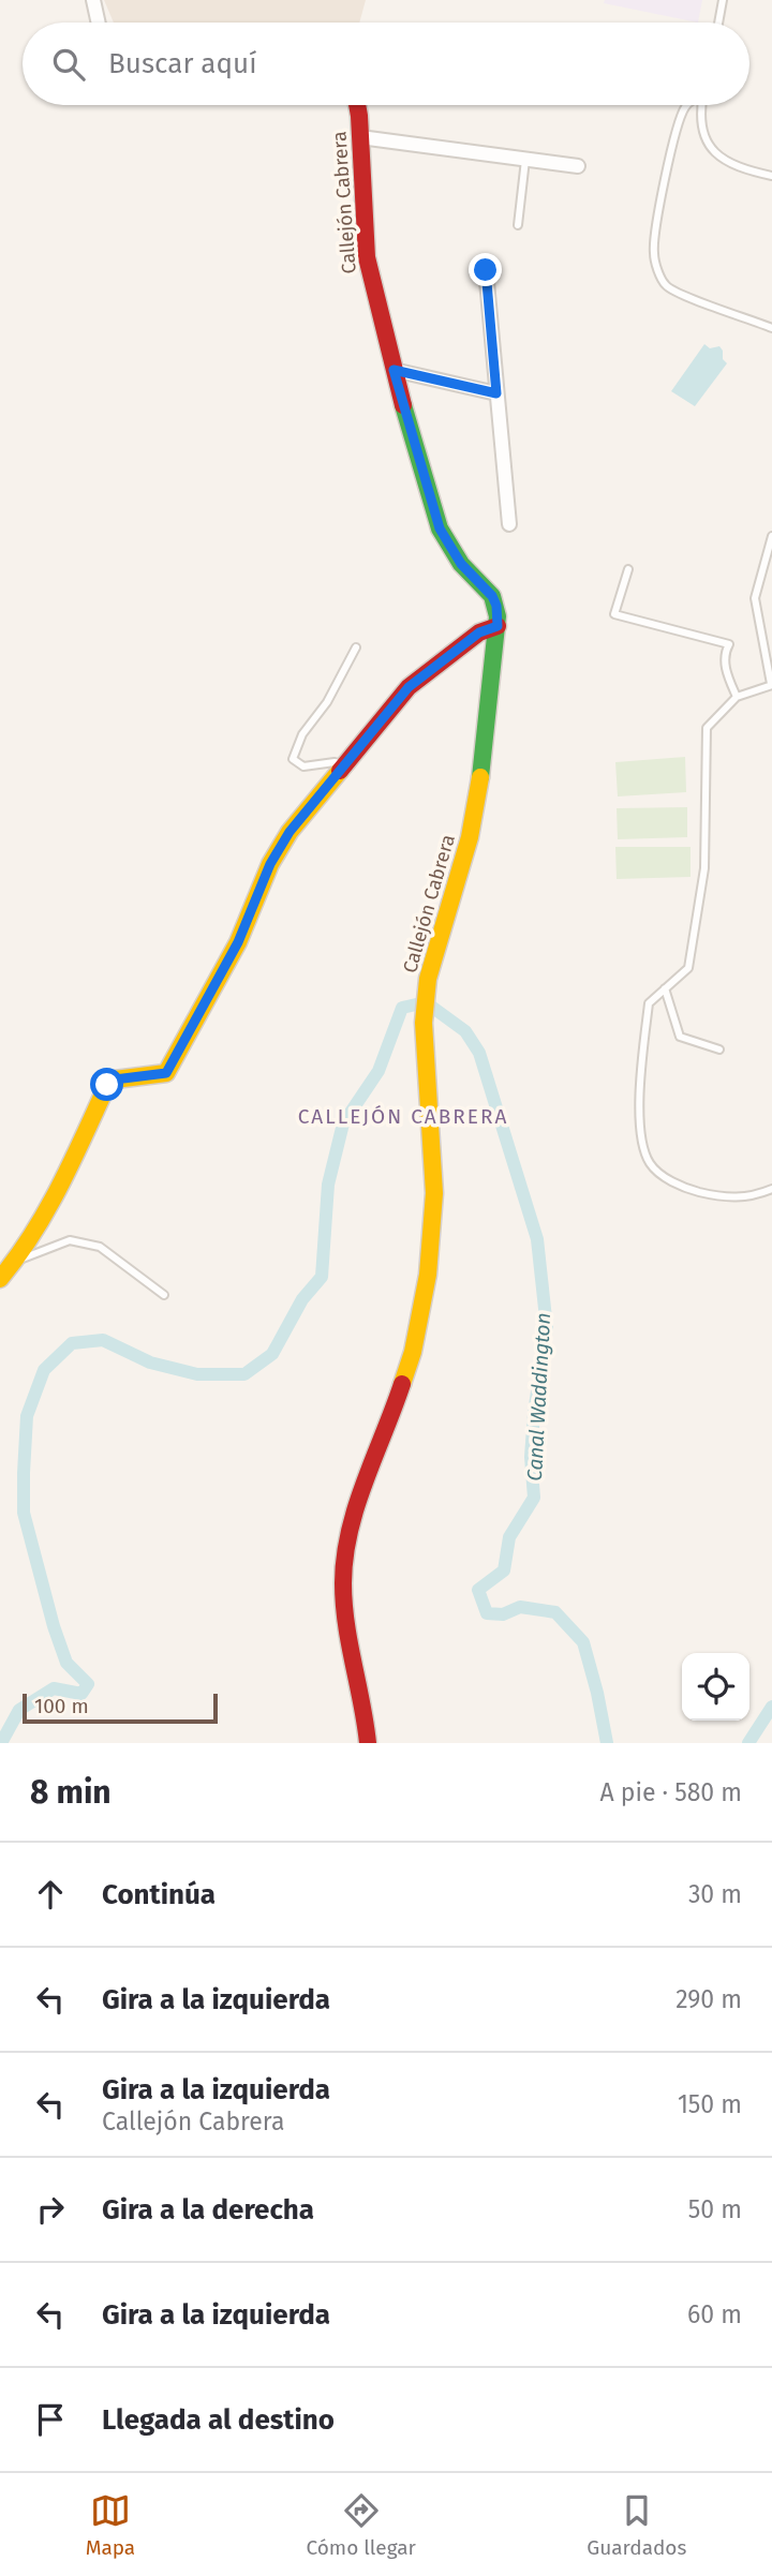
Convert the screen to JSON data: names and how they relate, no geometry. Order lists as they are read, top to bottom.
{
  "streets": {
    "street": ["Callejón Cabrera"]
  },
  "districts": ["CALLEJÓN CABRERA"],
  "water": ["Canal Waddington"],
  "scale_bar": "100 m",
  "page": {
    "search": "Buscar aquí",
    "scale": "100 m",
    "heading": ["8 min", "A pie · 580 m"],
    "list": [
      ["Continúa", "30 m"],
      ["Gira a la izquierda", "290 m"],
      ["Gira a la izquierda", "Callejón Cabrera", "150 m"],
      ["Gira a la derecha", "50 m"],
      ["Gira a la izquierda", "60 m"],
      "Llegada al destino"
    ],
    "nav": ["Mapa", "Cómo llegar", "Guardados"]
  }
}
